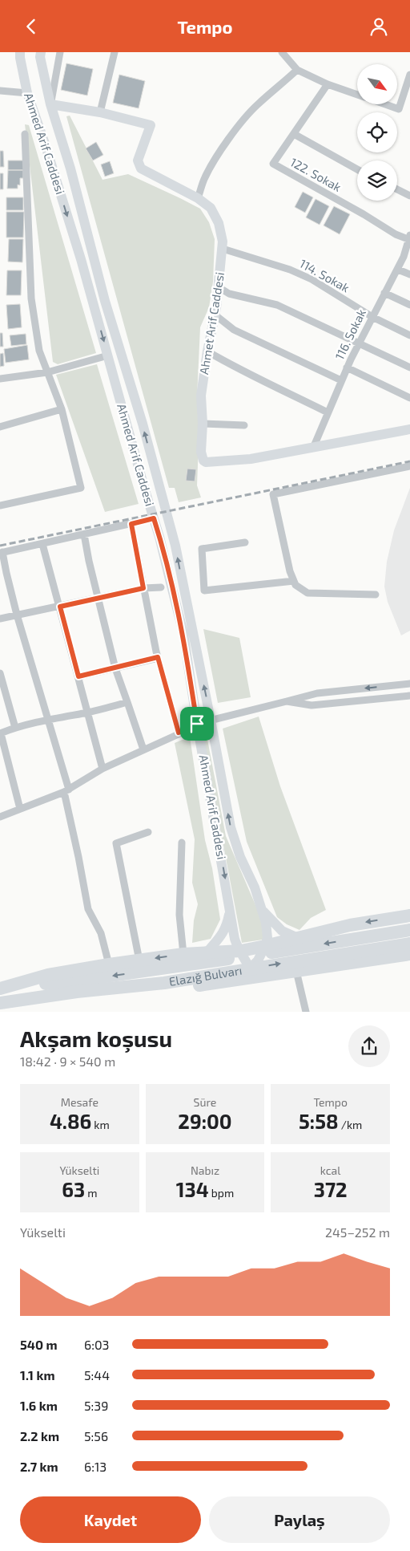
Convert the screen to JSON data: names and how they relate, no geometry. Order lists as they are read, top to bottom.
{
  "streets": {
    "highway": ["Elazığ Bulvarı"],
    "street": [
      "Ahmed Arif Caddesi",
      "122. Sokak",
      "114. Sokak",
      "Ahmet Arif Caddesi",
      "116. Sokak"
    ]
  },
  "crossings": [
    ["Ahmed Arif Caddesi", "Ahmet Arif Caddesi"],
    ["Ahmed Arif Caddesi", "Elazığ Bulvarı"],
    ["122. Sokak", "116. Sokak"],
    ["114. Sokak", "Ahmet Arif Caddesi"],
    ["114. Sokak", "116. Sokak"],
    ["Ahmet Arif Caddesi", "116. Sokak"]
  ],
  "north": "bottom right",
  "page": {
    "header": "Tempo",
    "heading": ["Akşam koşusu", "18:42 · 9 × 540 m"],
    "stats": [
      ["Mesafe", "4.86 km"],
      ["Süre", "29:00"],
      ["Tempo", "5:58 /km"],
      ["Yükselti", "63 m"],
      ["Nabız", "134 bpm"],
      ["kcal", "372"]
    ],
    "chart": ["Yükselti", "245–252 m"],
    "list": [
      {
        "name": "540 m",
        "note": "6:03"
      },
      {
        "name": "1.1 km",
        "note": "5:44"
      },
      {
        "name": "1.6 km",
        "note": "5:39"
      },
      {
        "name": "2.2 km",
        "note": "5:56"
      },
      {
        "name": "2.7 km",
        "note": "6:13"
      }
    ],
    "buttons": ["Kaydet", "Paylaş"]
  }
}
